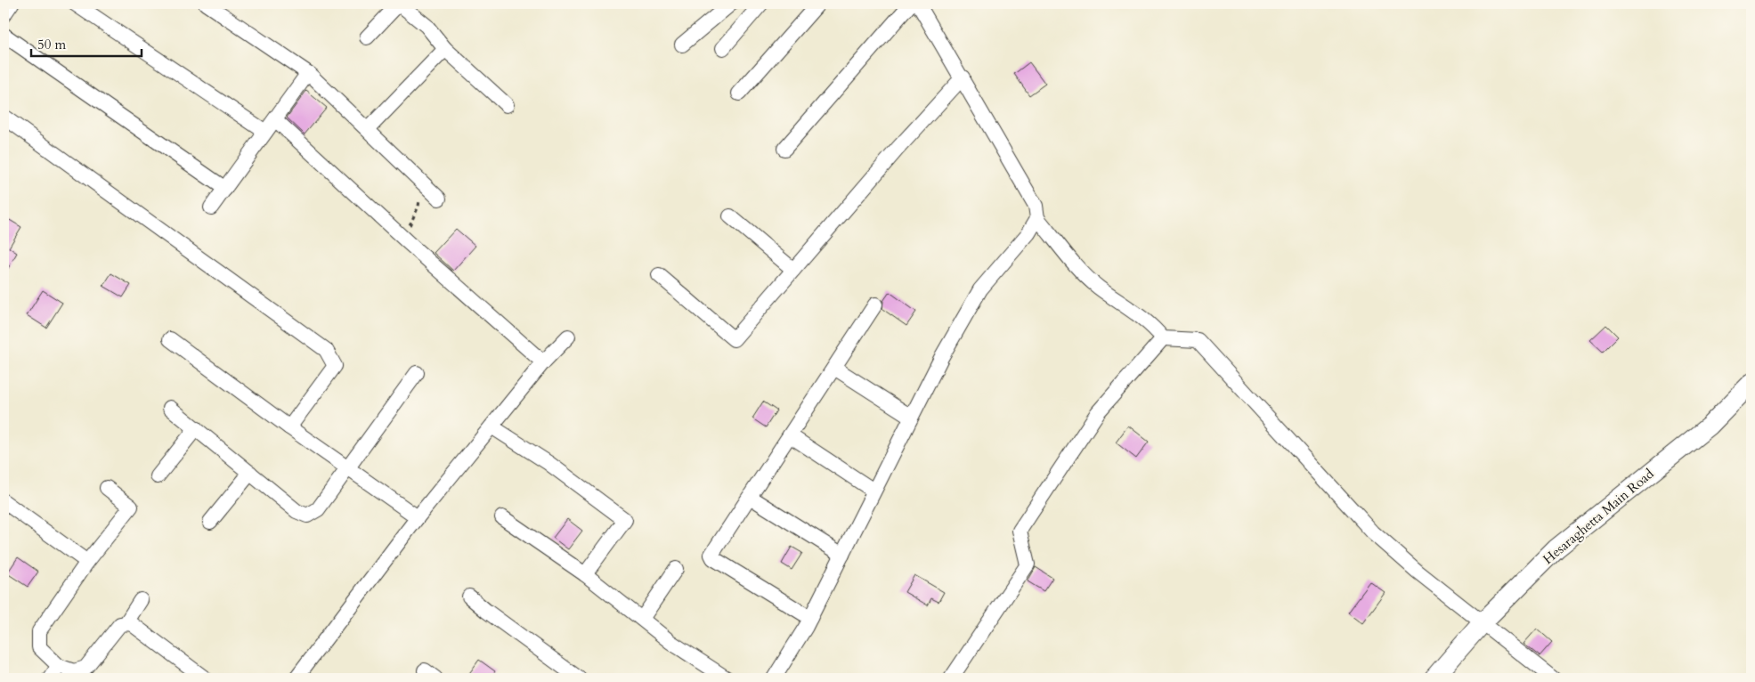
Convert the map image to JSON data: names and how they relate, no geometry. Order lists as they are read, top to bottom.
{
  "streets": {
    "main road": ["Hesaraghetta Main Road"]
  },
  "scale_bar": "50 m"
}
